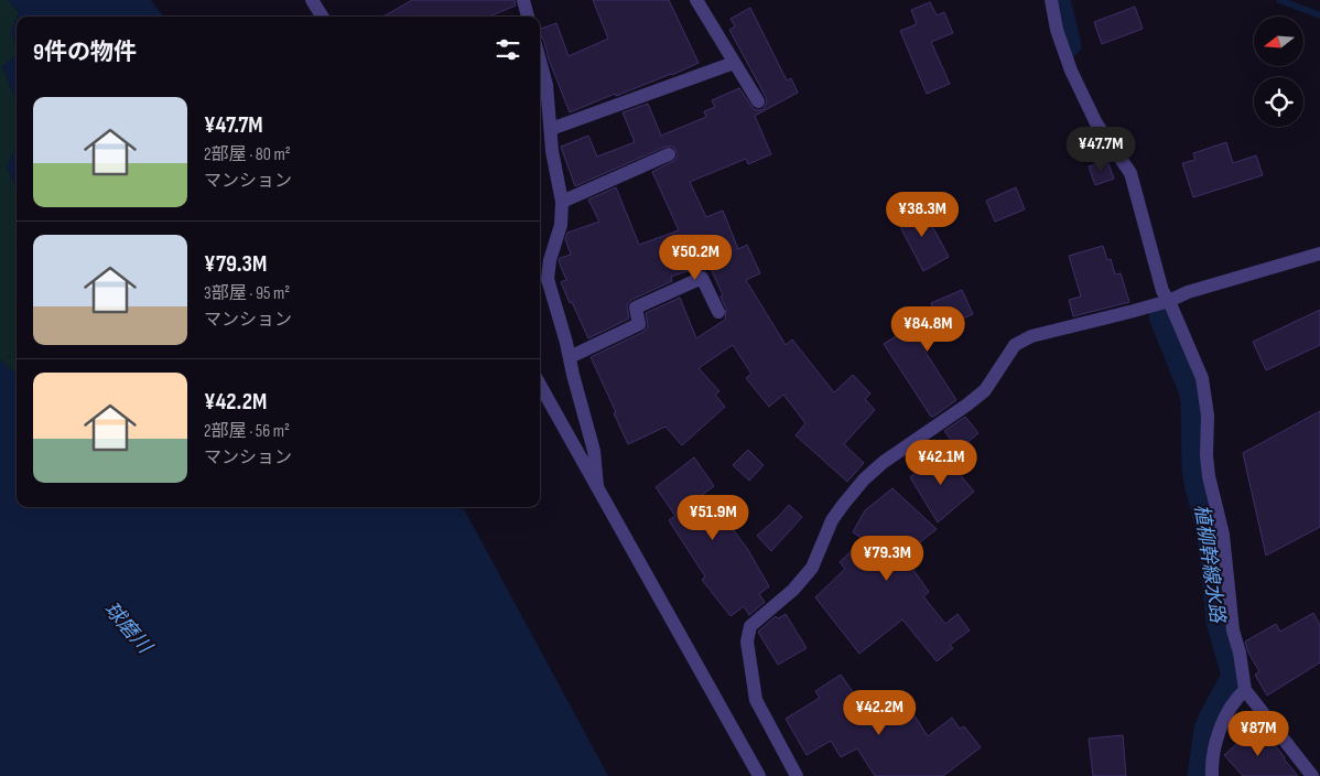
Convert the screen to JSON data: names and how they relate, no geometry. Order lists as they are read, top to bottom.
{
  "water": ["植柳幹線水路", "球磨川"],
  "north": "left",
  "page": {
    "heading": "9件の物件",
    "list": [
      {
        "name": "¥47.7M",
        "note": "2部屋 · 80 m² · マンション"
      },
      {
        "name": "¥79.3M",
        "note": "3部屋 · 95 m² · マンション"
      },
      {
        "name": "¥42.2M",
        "note": "2部屋 · 56 m² · マンション"
      }
    ],
    "price": [
      "¥47.7M",
      "¥38.3M",
      "¥50.2M",
      "¥84.8M",
      "¥42.1M",
      "¥51.9M",
      "¥79.3M",
      "¥42.2M",
      "¥87M"
    ]
  }
}
